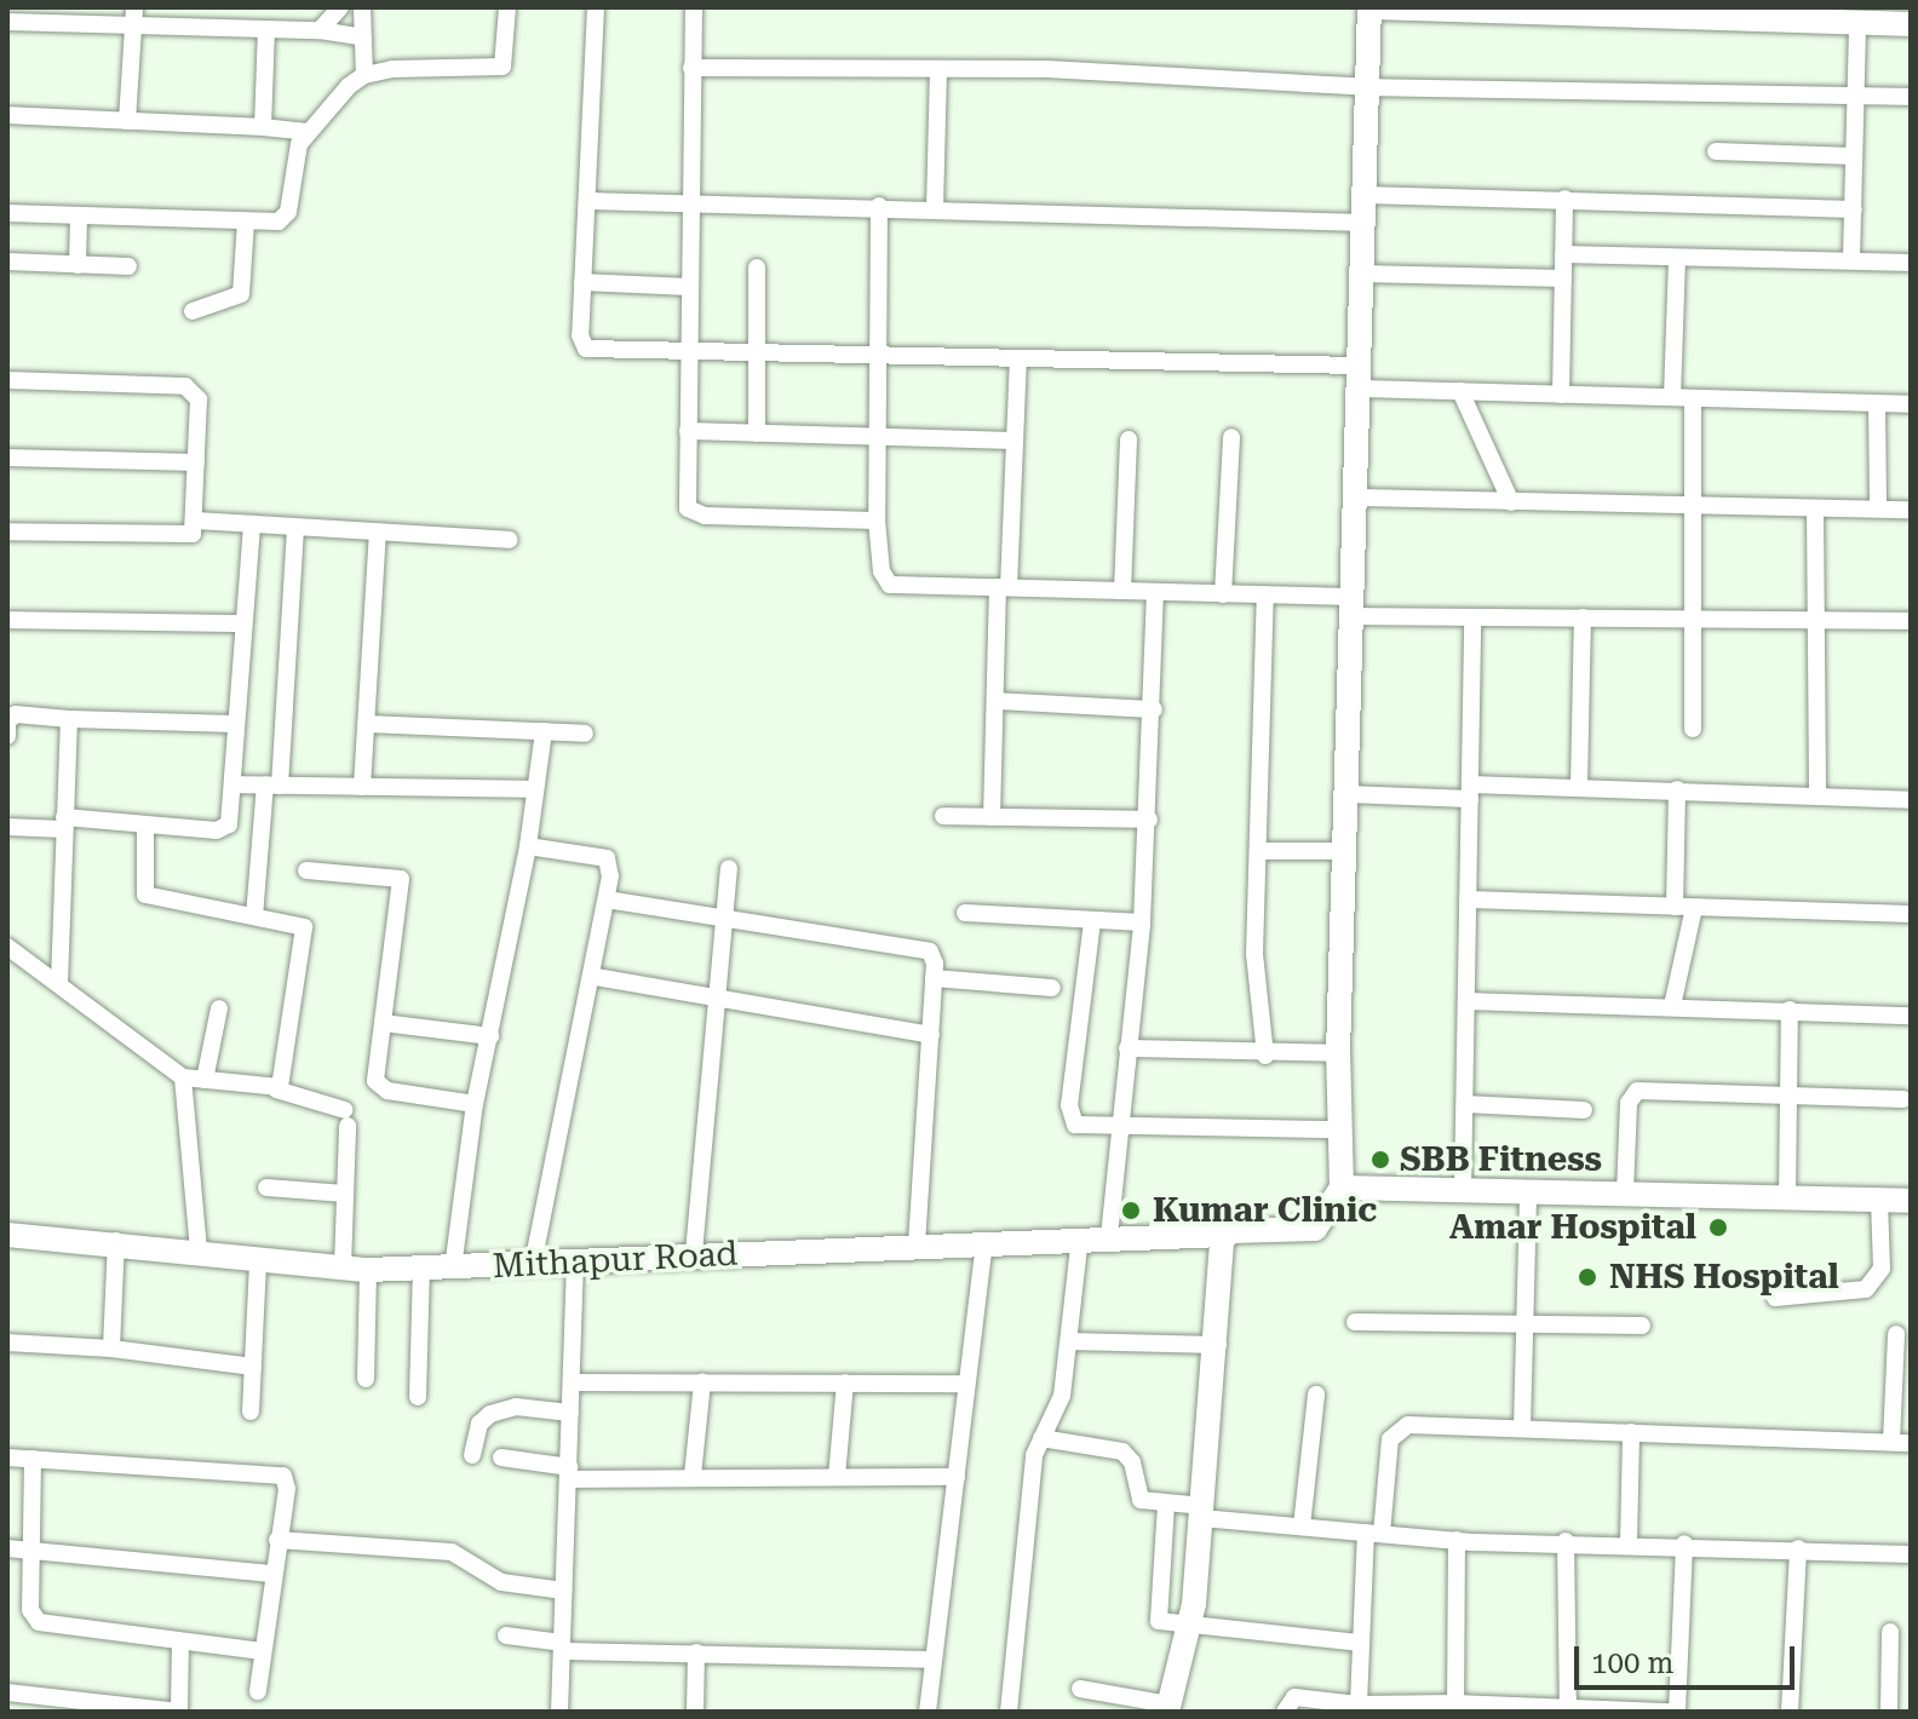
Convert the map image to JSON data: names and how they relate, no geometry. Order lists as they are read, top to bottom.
{
  "streets": {
    "street": ["Mithapur Road"]
  },
  "places": [
    "SBB Fitness",
    "Kumar Clinic",
    "Amar Hospital",
    "NHS Hospital"
  ],
  "scale_bar": "100 m"
}
